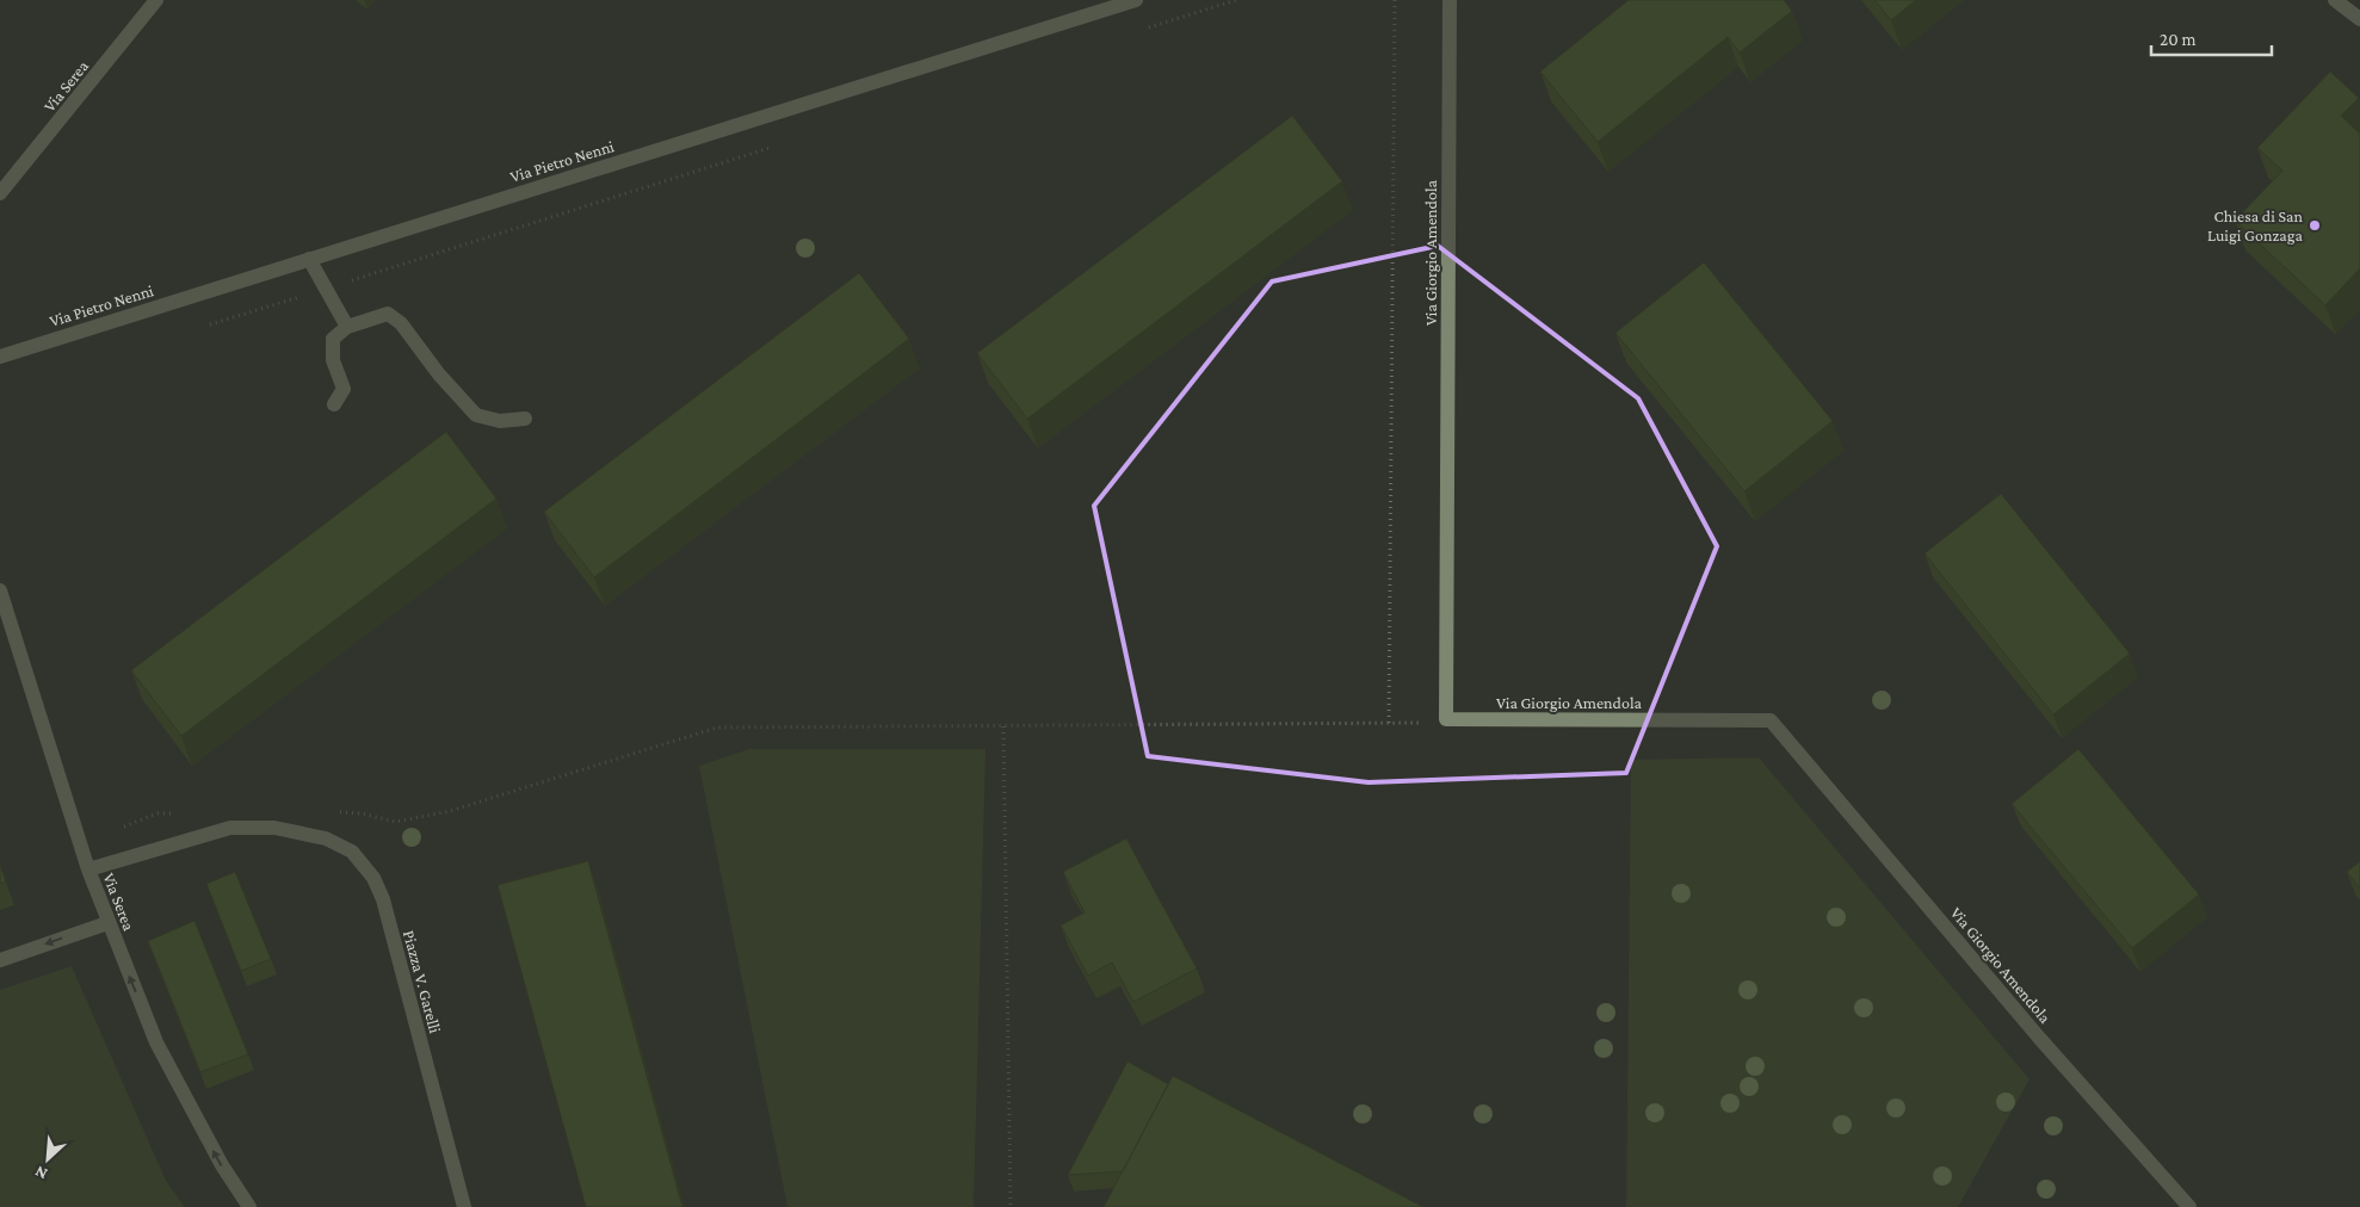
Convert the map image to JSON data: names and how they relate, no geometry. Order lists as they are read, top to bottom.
{
  "streets": {
    "street": [
      "Via Serea",
      "Via Pietro Nenni",
      "Via Giorgio Amendola",
      "Piazza V. Garelli"
    ]
  },
  "crossings": [
    ["Via Serea", "Piazza V. Garelli"]
  ],
  "places": ["Chiesa di San Luigi Gonzaga"],
  "scale_bar": "20 m",
  "north": "bottom left"
}
